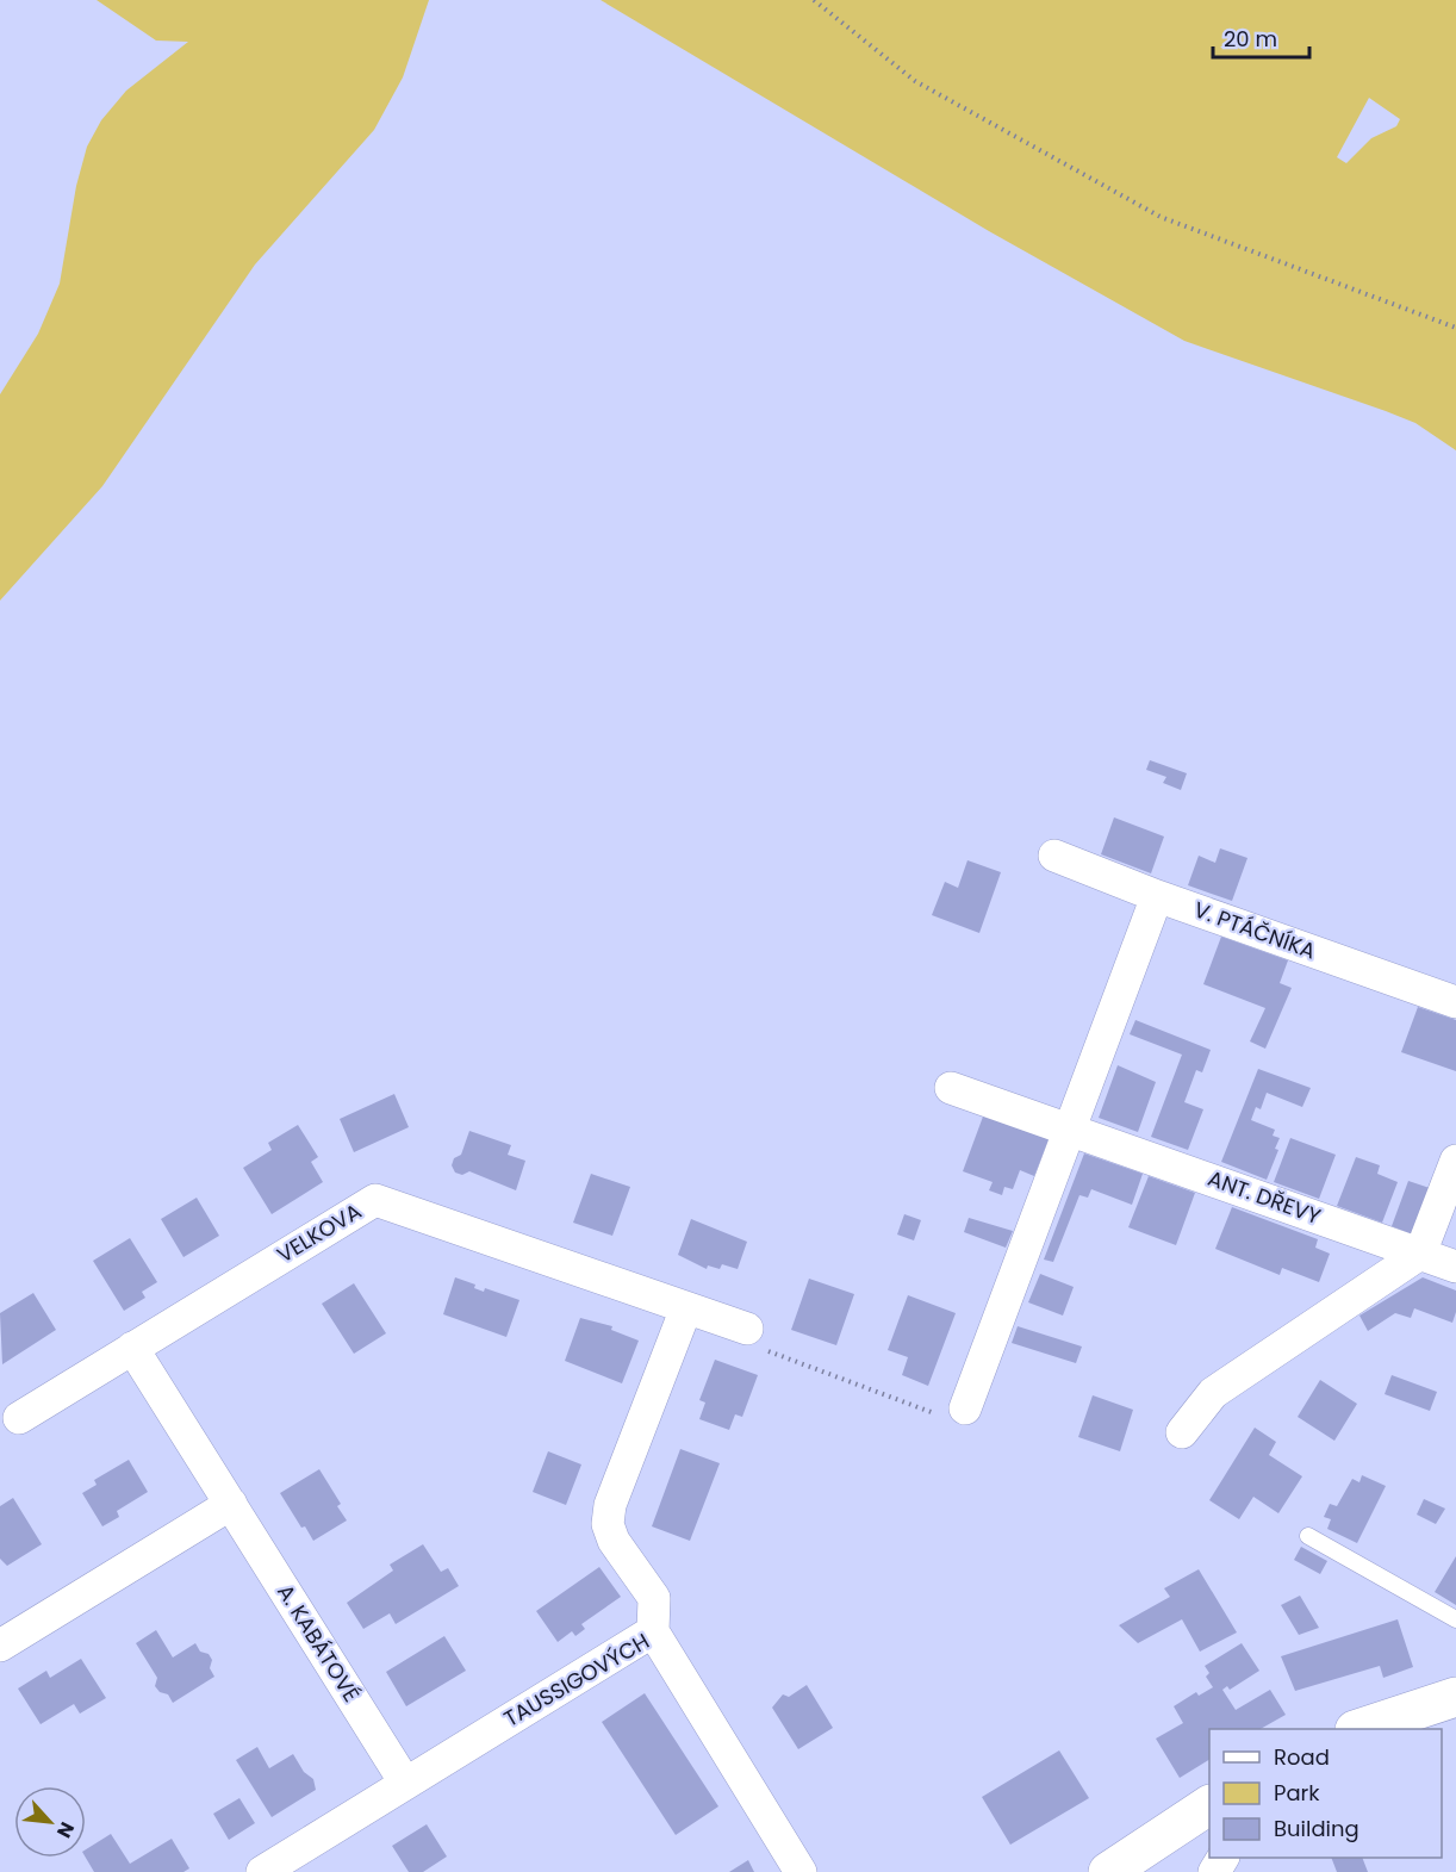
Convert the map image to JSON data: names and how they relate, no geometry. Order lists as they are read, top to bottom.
{
  "streets": {
    "street": [
      "V. PTÁČNÍKA",
      "ANT. DŘEVY",
      "VELKOVA",
      "A. KABÁTOVÉ",
      "TAUSSIGOVÝCH"
    ]
  },
  "crossings": [
    ["VELKOVA", "A. KABÁTOVÉ"],
    ["A. KABÁTOVÉ", "TAUSSIGOVÝCH"]
  ],
  "legend": ["Road", "Park", "Building"],
  "scale_bar": "20 m",
  "north": "bottom right"
}
